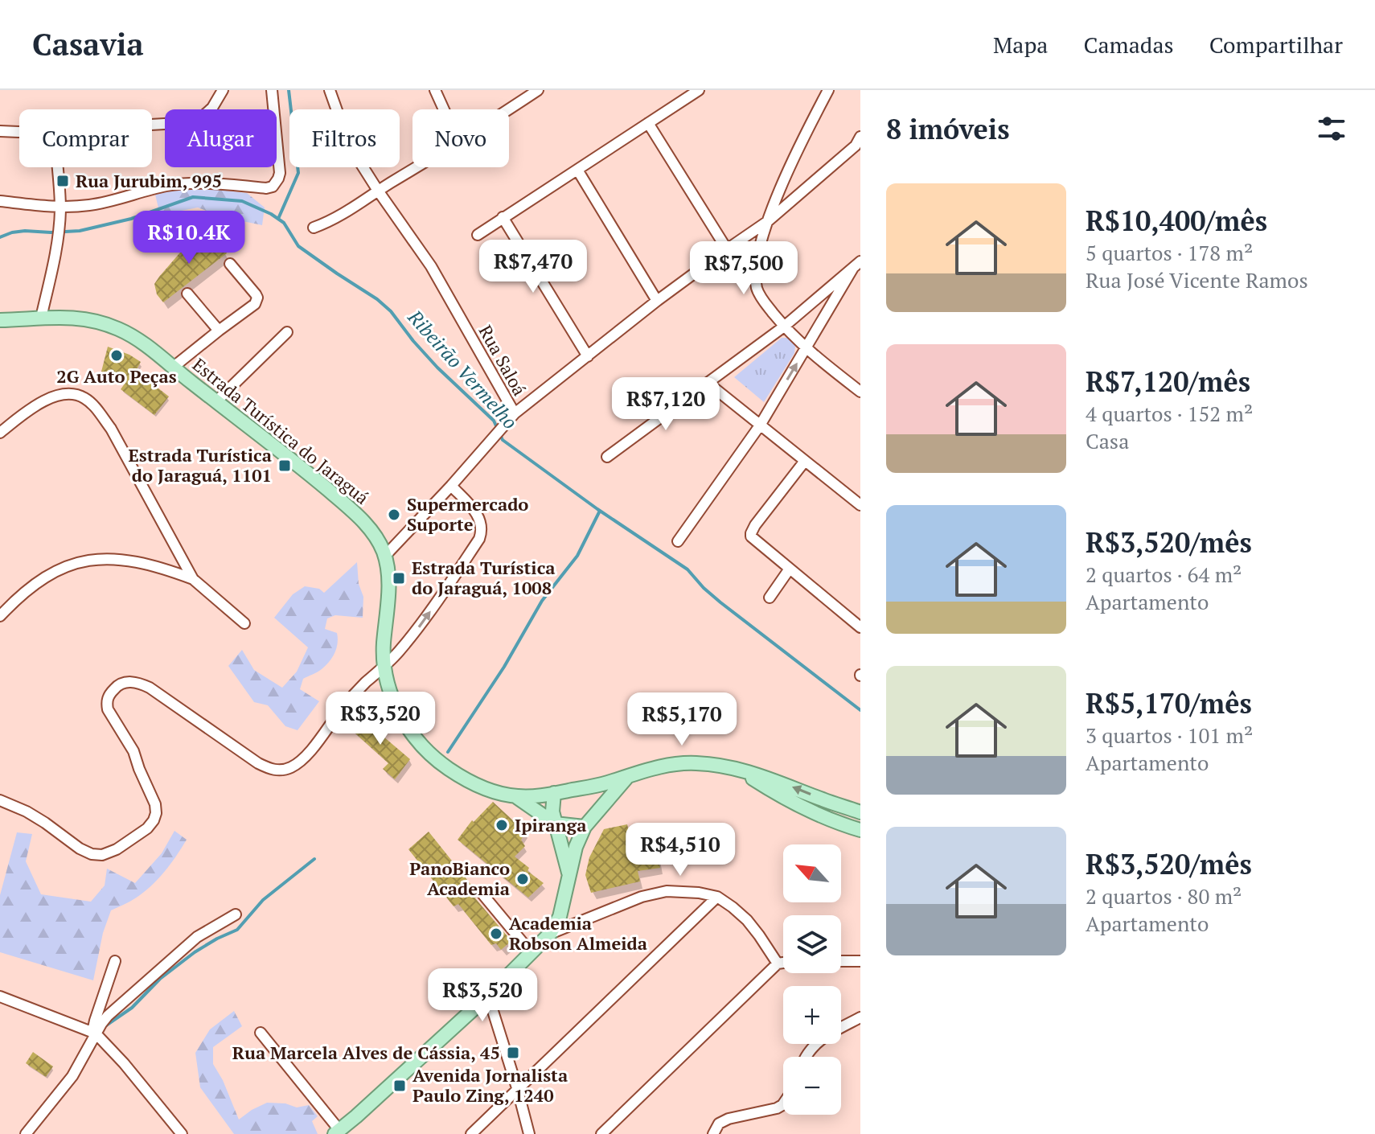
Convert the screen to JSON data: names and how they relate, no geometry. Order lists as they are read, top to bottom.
{
  "streets": {
    "main road": ["Estrada Turística do Jaraguá"],
    "street": ["Rua Saloá"]
  },
  "water": ["Ribeirão Vermelho"],
  "places": {
    "transit": [
      "Rua Jurubim, 995",
      "Estrada Turística do Jaraguá, 1101",
      "Estrada Turística do Jaraguá, 1008",
      "Rua Marcela Alves de Cássia, 45",
      "Avenida Jornalista Paulo Zing, 1240"
    ],
    "other": [
      "2G Auto Peças",
      "Supermercado Suporte",
      "Ipiranga",
      "PanoBianco Academia",
      "Academia Robson Almeida"
    ]
  },
  "north": "top left",
  "page": {
    "header": "Casavia",
    "nav": ["Mapa", "Camadas", "Compartilhar"],
    "heading": "8 imóveis",
    "chip": [
      "Comprar",
      "Alugar",
      "Filtros",
      "Novo"
    ],
    "list": [
      {
        "name": "R$10,400/mês",
        "note": "5 quartos · 178 m² · Rua José Vicente Ramos"
      },
      {
        "name": "R$7,120/mês",
        "note": "4 quartos · 152 m² · Casa"
      },
      {
        "name": "R$3,520/mês",
        "note": "2 quartos · 64 m² · Apartamento"
      },
      {
        "name": "R$5,170/mês",
        "note": "3 quartos · 101 m² · Apartamento"
      },
      {
        "name": "R$3,520/mês",
        "note": "2 quartos · 80 m² · Apartamento"
      }
    ],
    "price": [
      "R$10.4K",
      "R$7,470",
      "R$7,500",
      "R$7,120",
      "R$3,520",
      "R$5,170",
      "R$4,510",
      "R$3,520"
    ],
    "map_buttons": ["+", "−"]
  }
}
